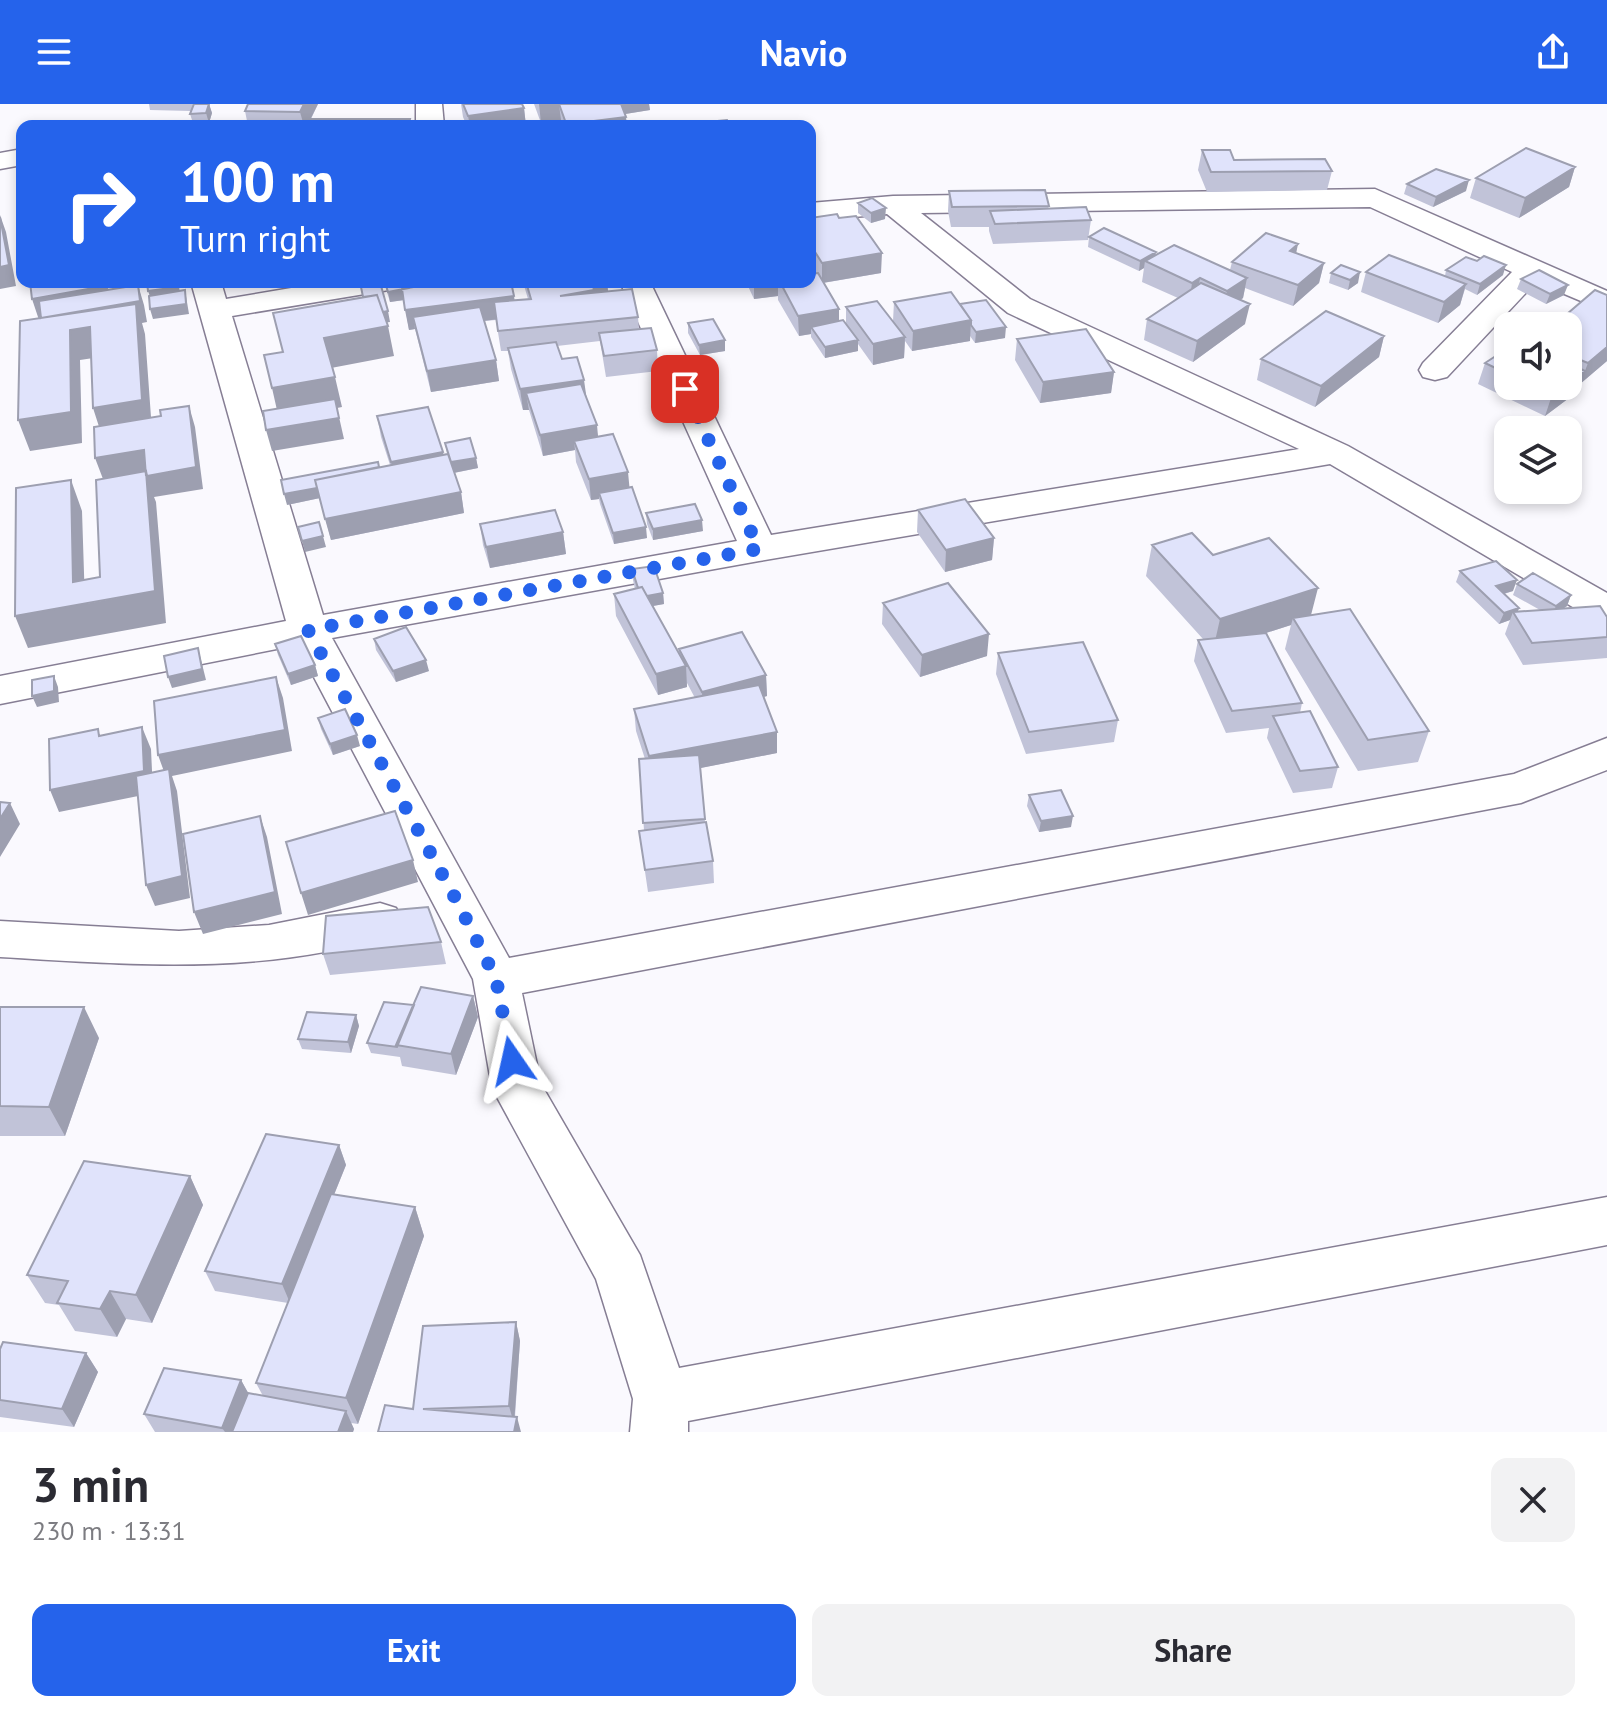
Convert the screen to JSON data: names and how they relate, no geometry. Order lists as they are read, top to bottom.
{
  "page": {
    "header": "Navio",
    "turn": ["100 m", "Turn right"],
    "heading": ["3 min", "230 m · 13:31"],
    "buttons": ["Exit", "Share"]
  }
}
